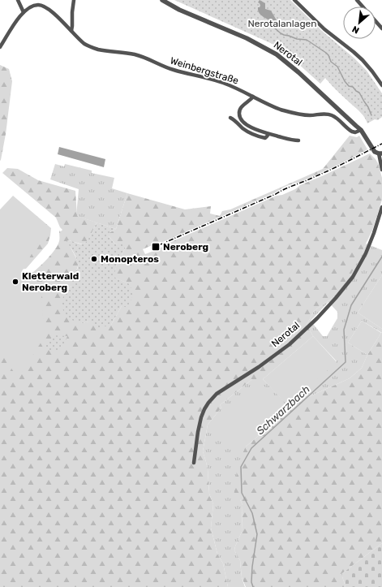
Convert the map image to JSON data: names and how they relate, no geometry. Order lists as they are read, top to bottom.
{
  "streets": {
    "street": ["Nerotal", "Weinbergstraße"]
  },
  "crossings": [
    ["Nerotal", "Weinbergstraße"]
  ],
  "water": ["Schwarzbach"],
  "parks": ["Nerotalanlagen"],
  "places": {
    "transit": ["Neroberg"],
    "other": ["Monopteros", "Kletterwald Neroberg"]
  },
  "north": "bottom left"
}
